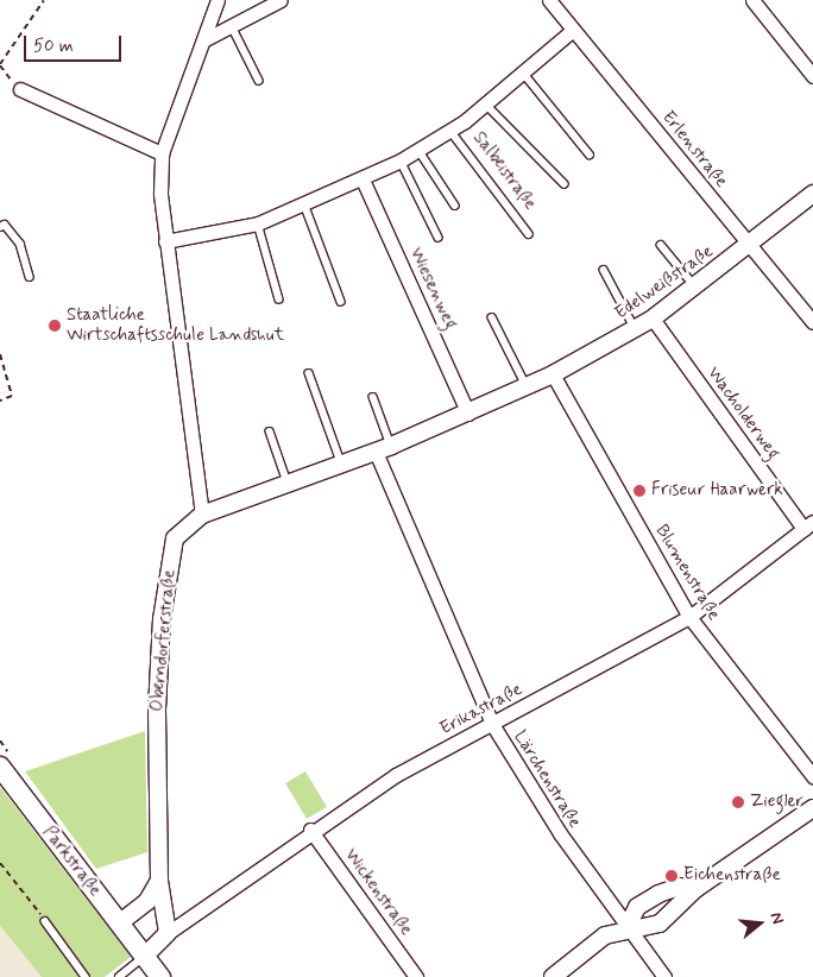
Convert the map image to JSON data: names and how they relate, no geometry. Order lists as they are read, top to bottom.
{
  "streets": {
    "main road": ["Parkstraße"],
    "street": [
      "Erlenstraße",
      "Salbeistraße",
      "Edelweißstraße",
      "Wiesenweg",
      "Wacholderweg",
      "Blumenstraße",
      "Oberndorferstraße",
      "Erikastraße",
      "Lärchenstraße",
      "Wickenstraße"
    ]
  },
  "crossings": [
    ["Erlenstraße", "Salbeistraße"],
    ["Erlenstraße", "Edelweißstraße"],
    ["Salbeistraße", "Wiesenweg"],
    ["Edelweißstraße", "Wiesenweg"],
    ["Edelweißstraße", "Wacholderweg"],
    ["Edelweißstraße", "Blumenstraße"],
    ["Edelweißstraße", "Oberndorferstraße"],
    ["Edelweißstraße", "Lärchenstraße"],
    ["Wacholderweg", "Erikastraße"],
    ["Blumenstraße", "Erikastraße"],
    ["Oberndorferstraße", "Erikastraße"],
    ["Erikastraße", "Lärchenstraße"],
    ["Erikastraße", "Wickenstraße"]
  ],
  "places": [
    "Staatliche Wirtschaftsschule Landshut",
    "Friseur Haarwerk",
    "Ziegler",
    "Eichenstraße"
  ],
  "scale_bar": "50 m",
  "north": "right"
}
